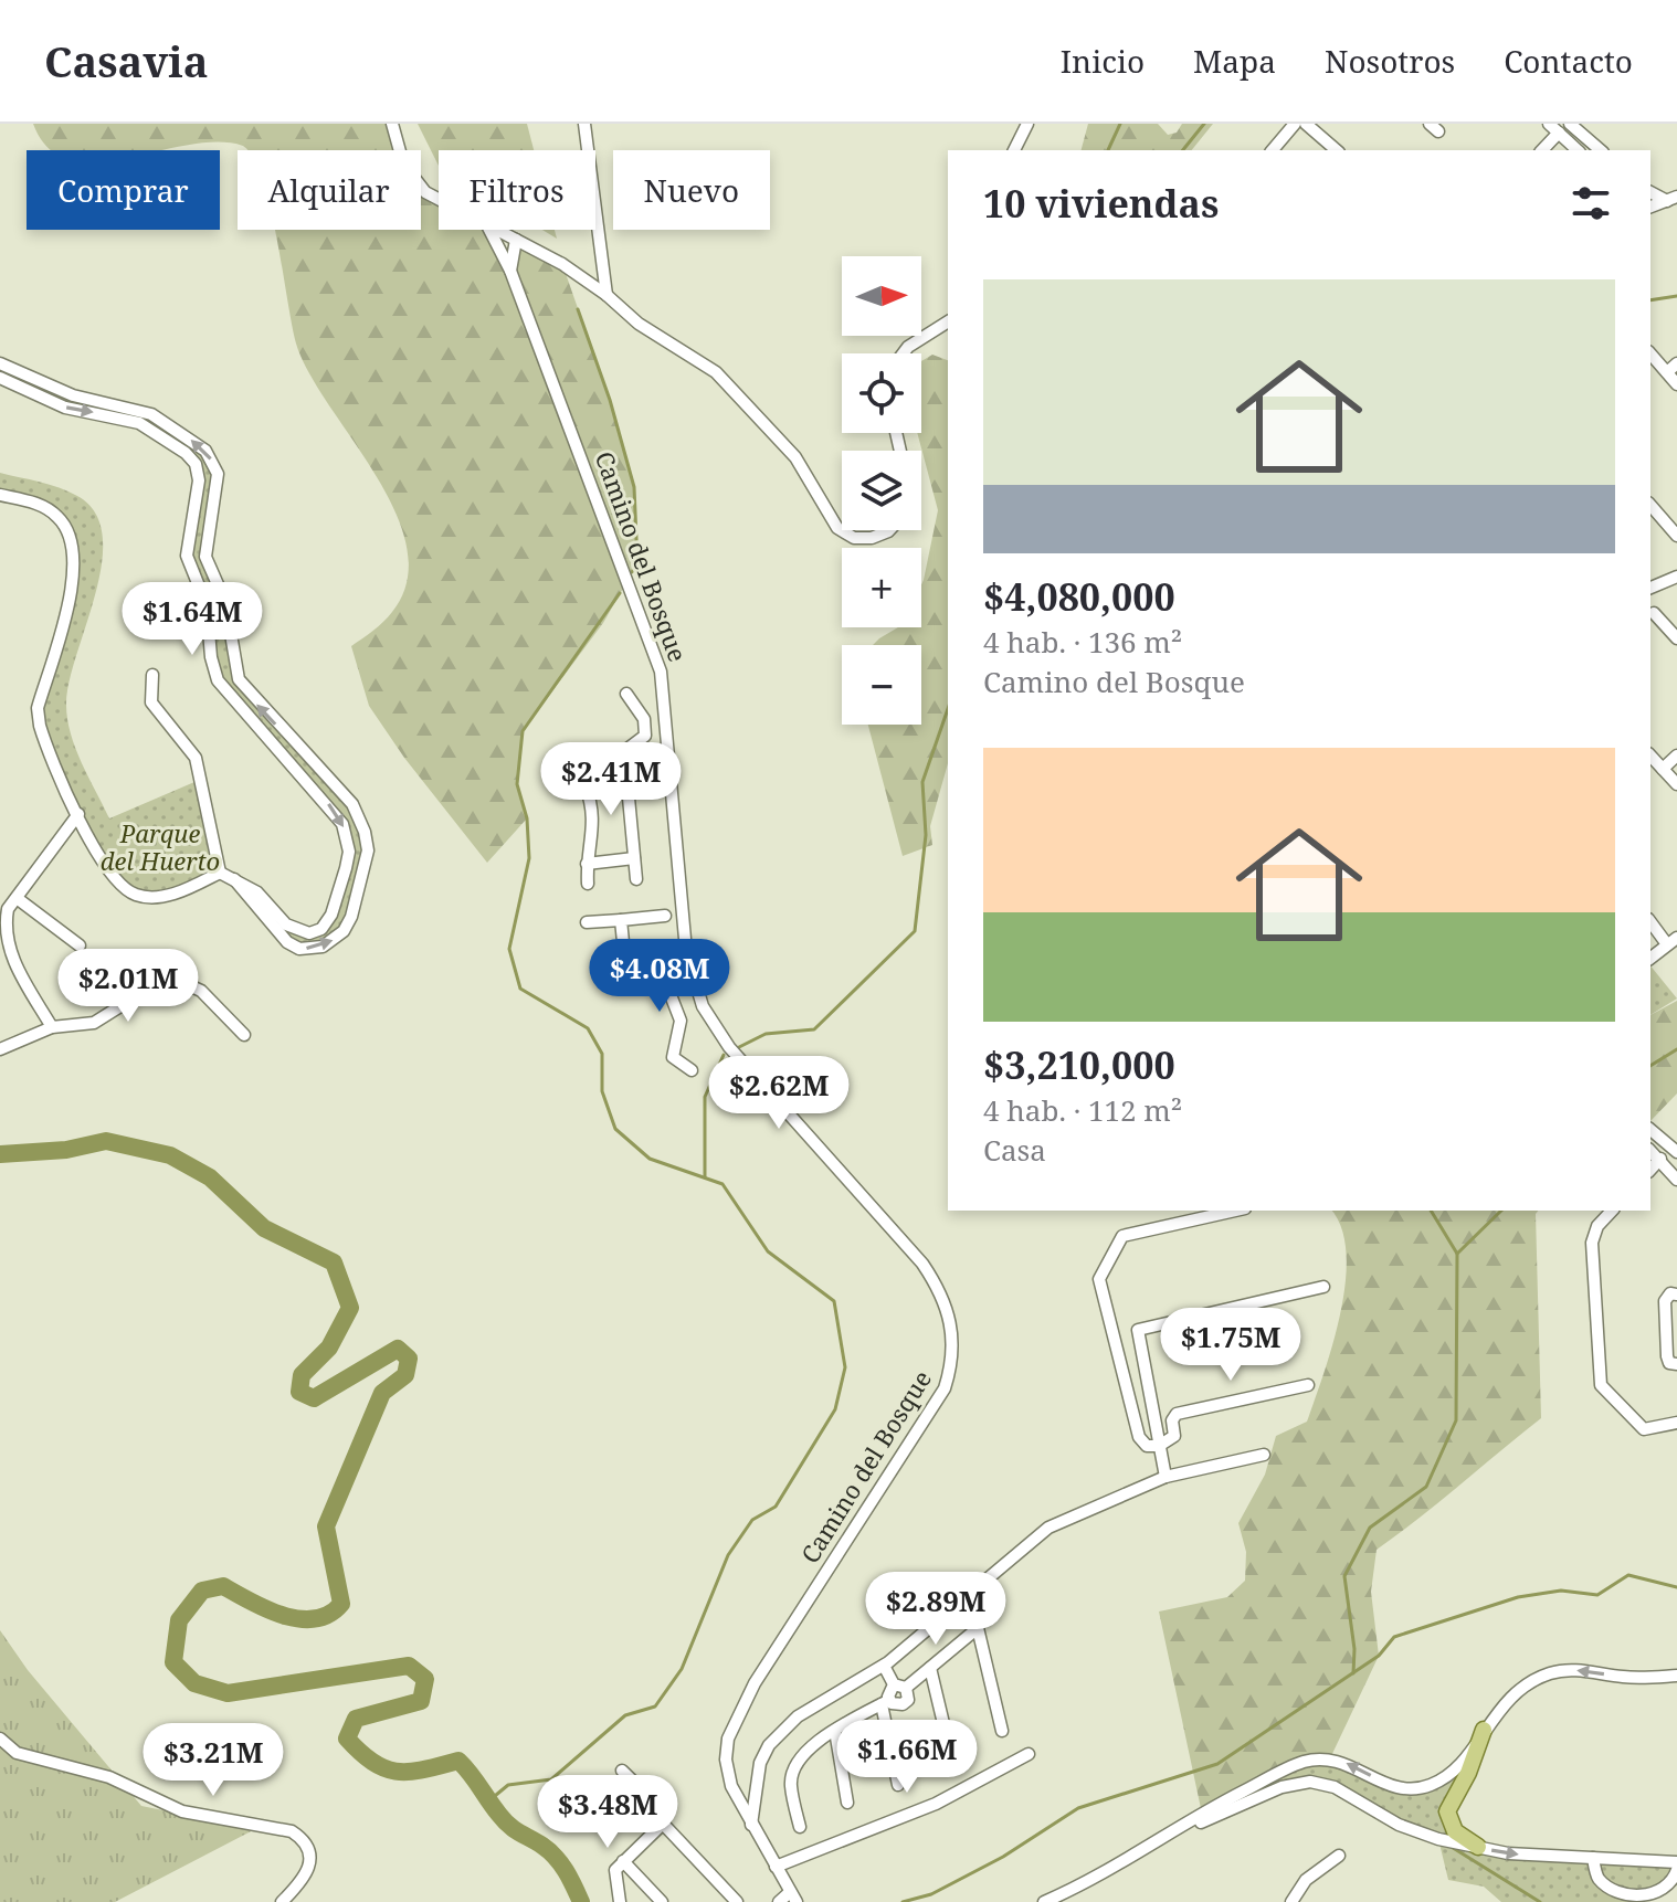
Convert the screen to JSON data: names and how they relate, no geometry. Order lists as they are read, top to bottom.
{
  "streets": {
    "street": ["Camino del Bosque"]
  },
  "parks": ["Parque del Huerto"],
  "north": "right",
  "page": {
    "header": "Casavia",
    "nav": [
      "Inicio",
      "Mapa",
      "Nosotros",
      "Contacto"
    ],
    "chip": [
      "Comprar",
      "Alquilar",
      "Filtros",
      "Nuevo"
    ],
    "heading": "10 viviendas",
    "map_buttons": ["+", "−"],
    "list": [
      {
        "name": "$4,080,000",
        "note": "4 hab. · 136 m² · Camino del Bosque"
      },
      {
        "name": "$3,210,000",
        "note": "4 hab. · 112 m² · Casa"
      }
    ],
    "price": [
      "$1.64M",
      "$2.41M",
      "$4.08M",
      "$2.01M",
      "$2.62M",
      "$1.75M",
      "$2.89M",
      "$1.66M",
      "$3.21M",
      "$3.48M"
    ]
  }
}
